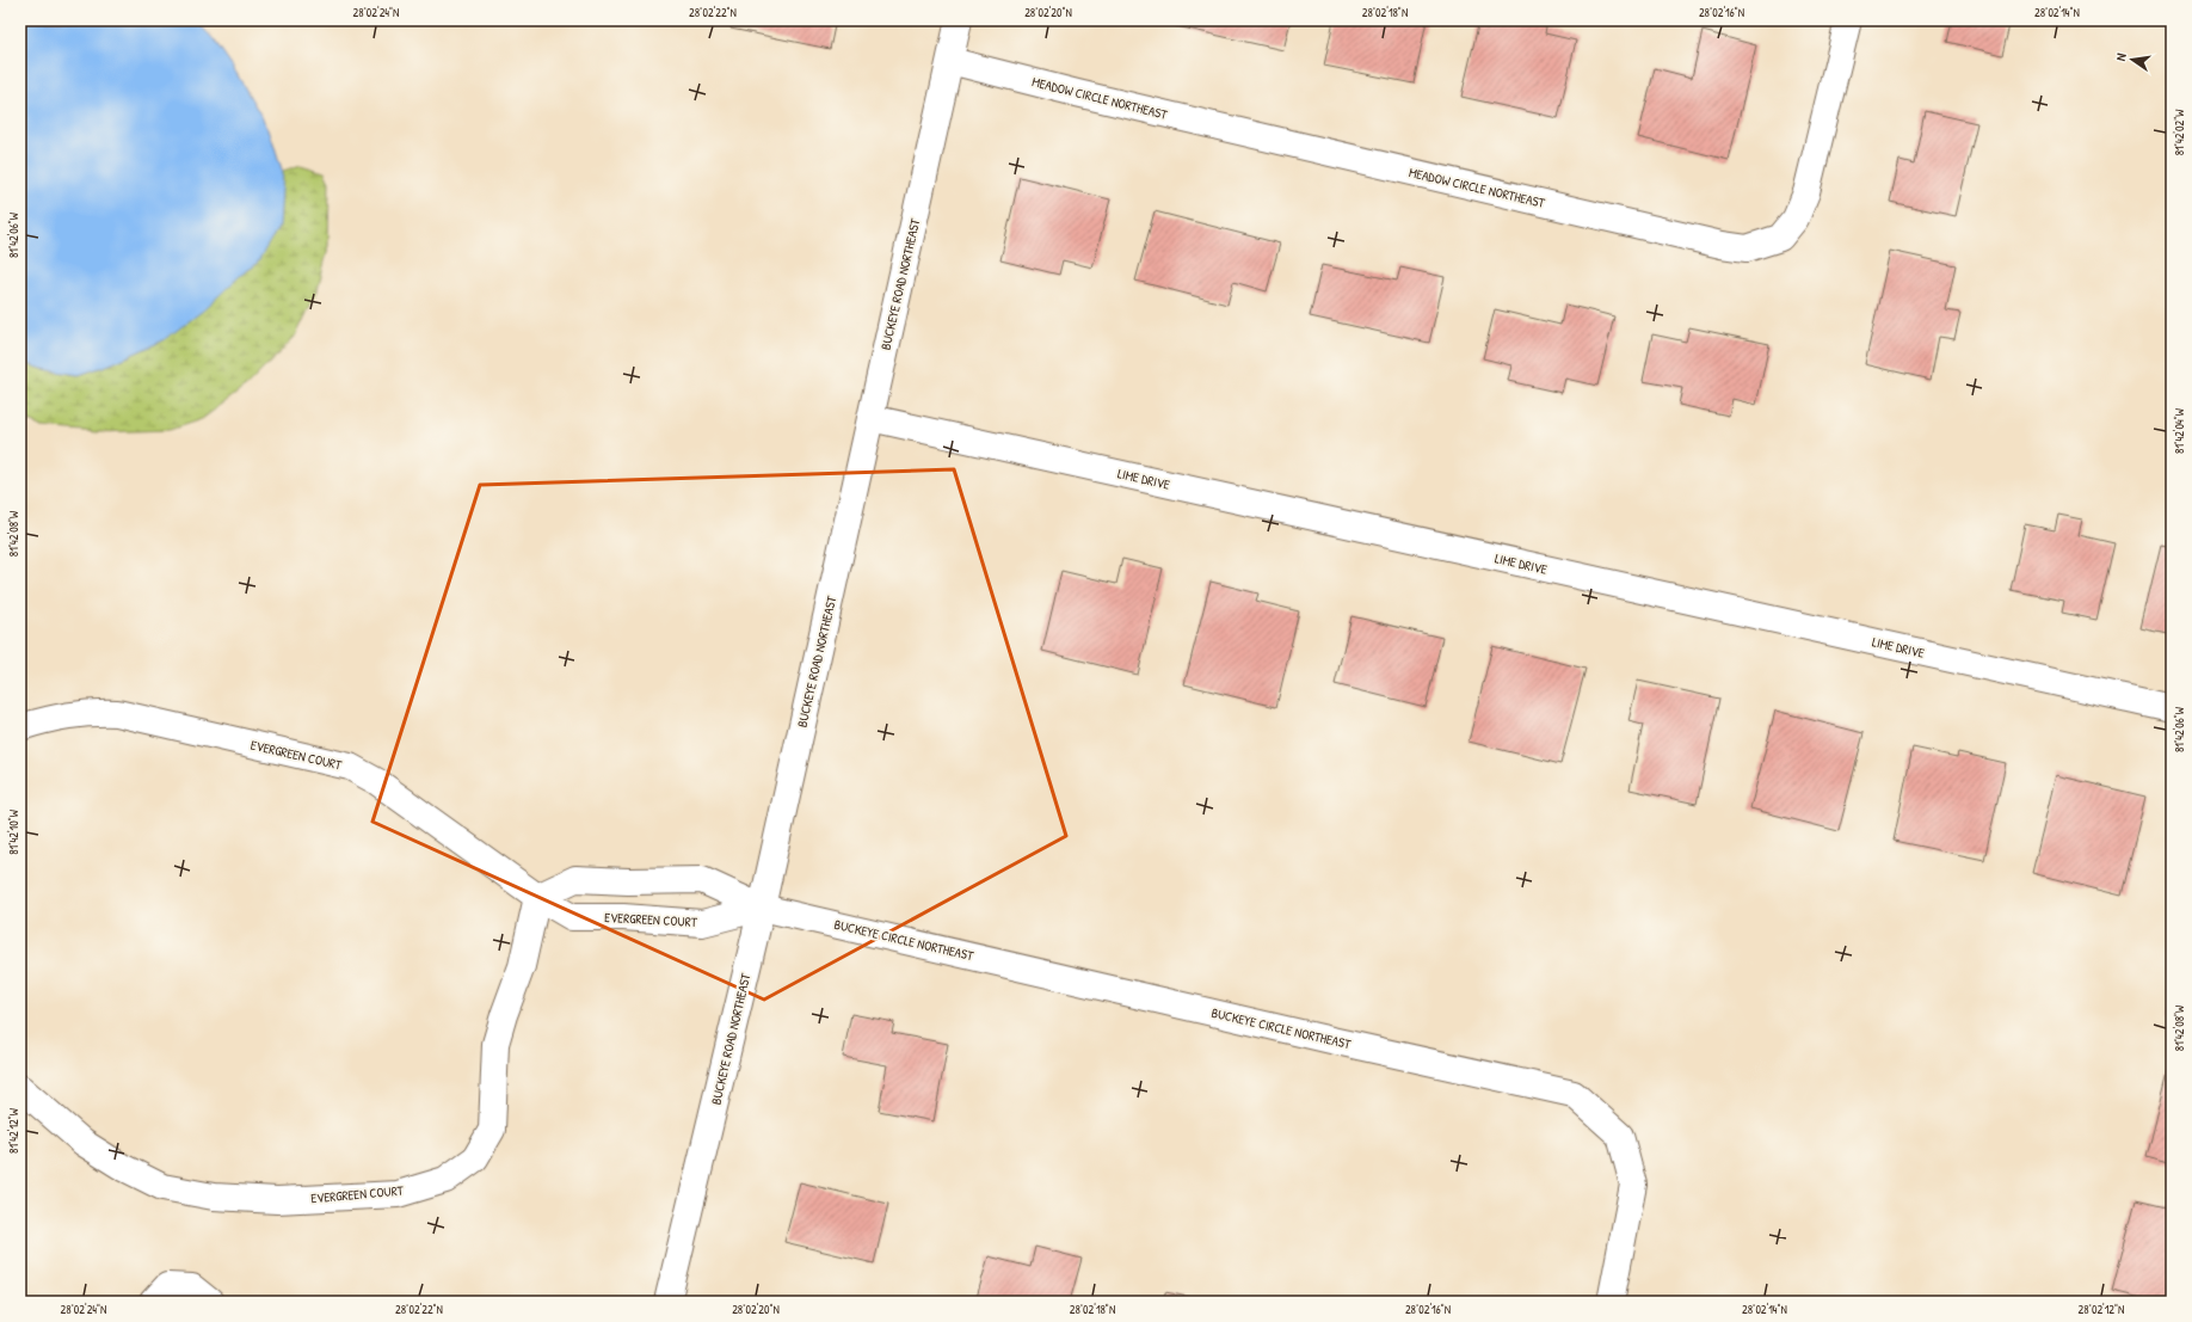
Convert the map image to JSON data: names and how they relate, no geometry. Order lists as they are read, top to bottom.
{
  "streets": {
    "street": [
      "MEADOW CIRCLE NORTHEAST",
      "BUCKEYE ROAD NORTHEAST",
      "LIME DRIVE",
      "EVERGREEN COURT",
      "BUCKEYE CIRCLE NORTHEAST"
    ]
  },
  "crossings": [
    ["MEADOW CIRCLE NORTHEAST", "BUCKEYE ROAD NORTHEAST"],
    ["BUCKEYE ROAD NORTHEAST", "LIME DRIVE"],
    ["BUCKEYE ROAD NORTHEAST", "EVERGREEN COURT"],
    ["BUCKEYE ROAD NORTHEAST", "BUCKEYE CIRCLE NORTHEAST"],
    ["EVERGREEN COURT", "BUCKEYE CIRCLE NORTHEAST"]
  ],
  "north": "left",
  "coordinates": [
    "28°02'24\"N",
    "28°02'22\"N",
    "28°02'20\"N",
    "28°02'18\"N",
    "28°02'16\"N",
    "28°02'14\"N",
    "81°42'02\"W",
    "81°42'06\"W",
    "81°42'04\"W",
    "81°42'08\"W",
    "81°42'10\"W",
    "81°42'12\"W",
    "28°02'12\"N"
  ]
}
